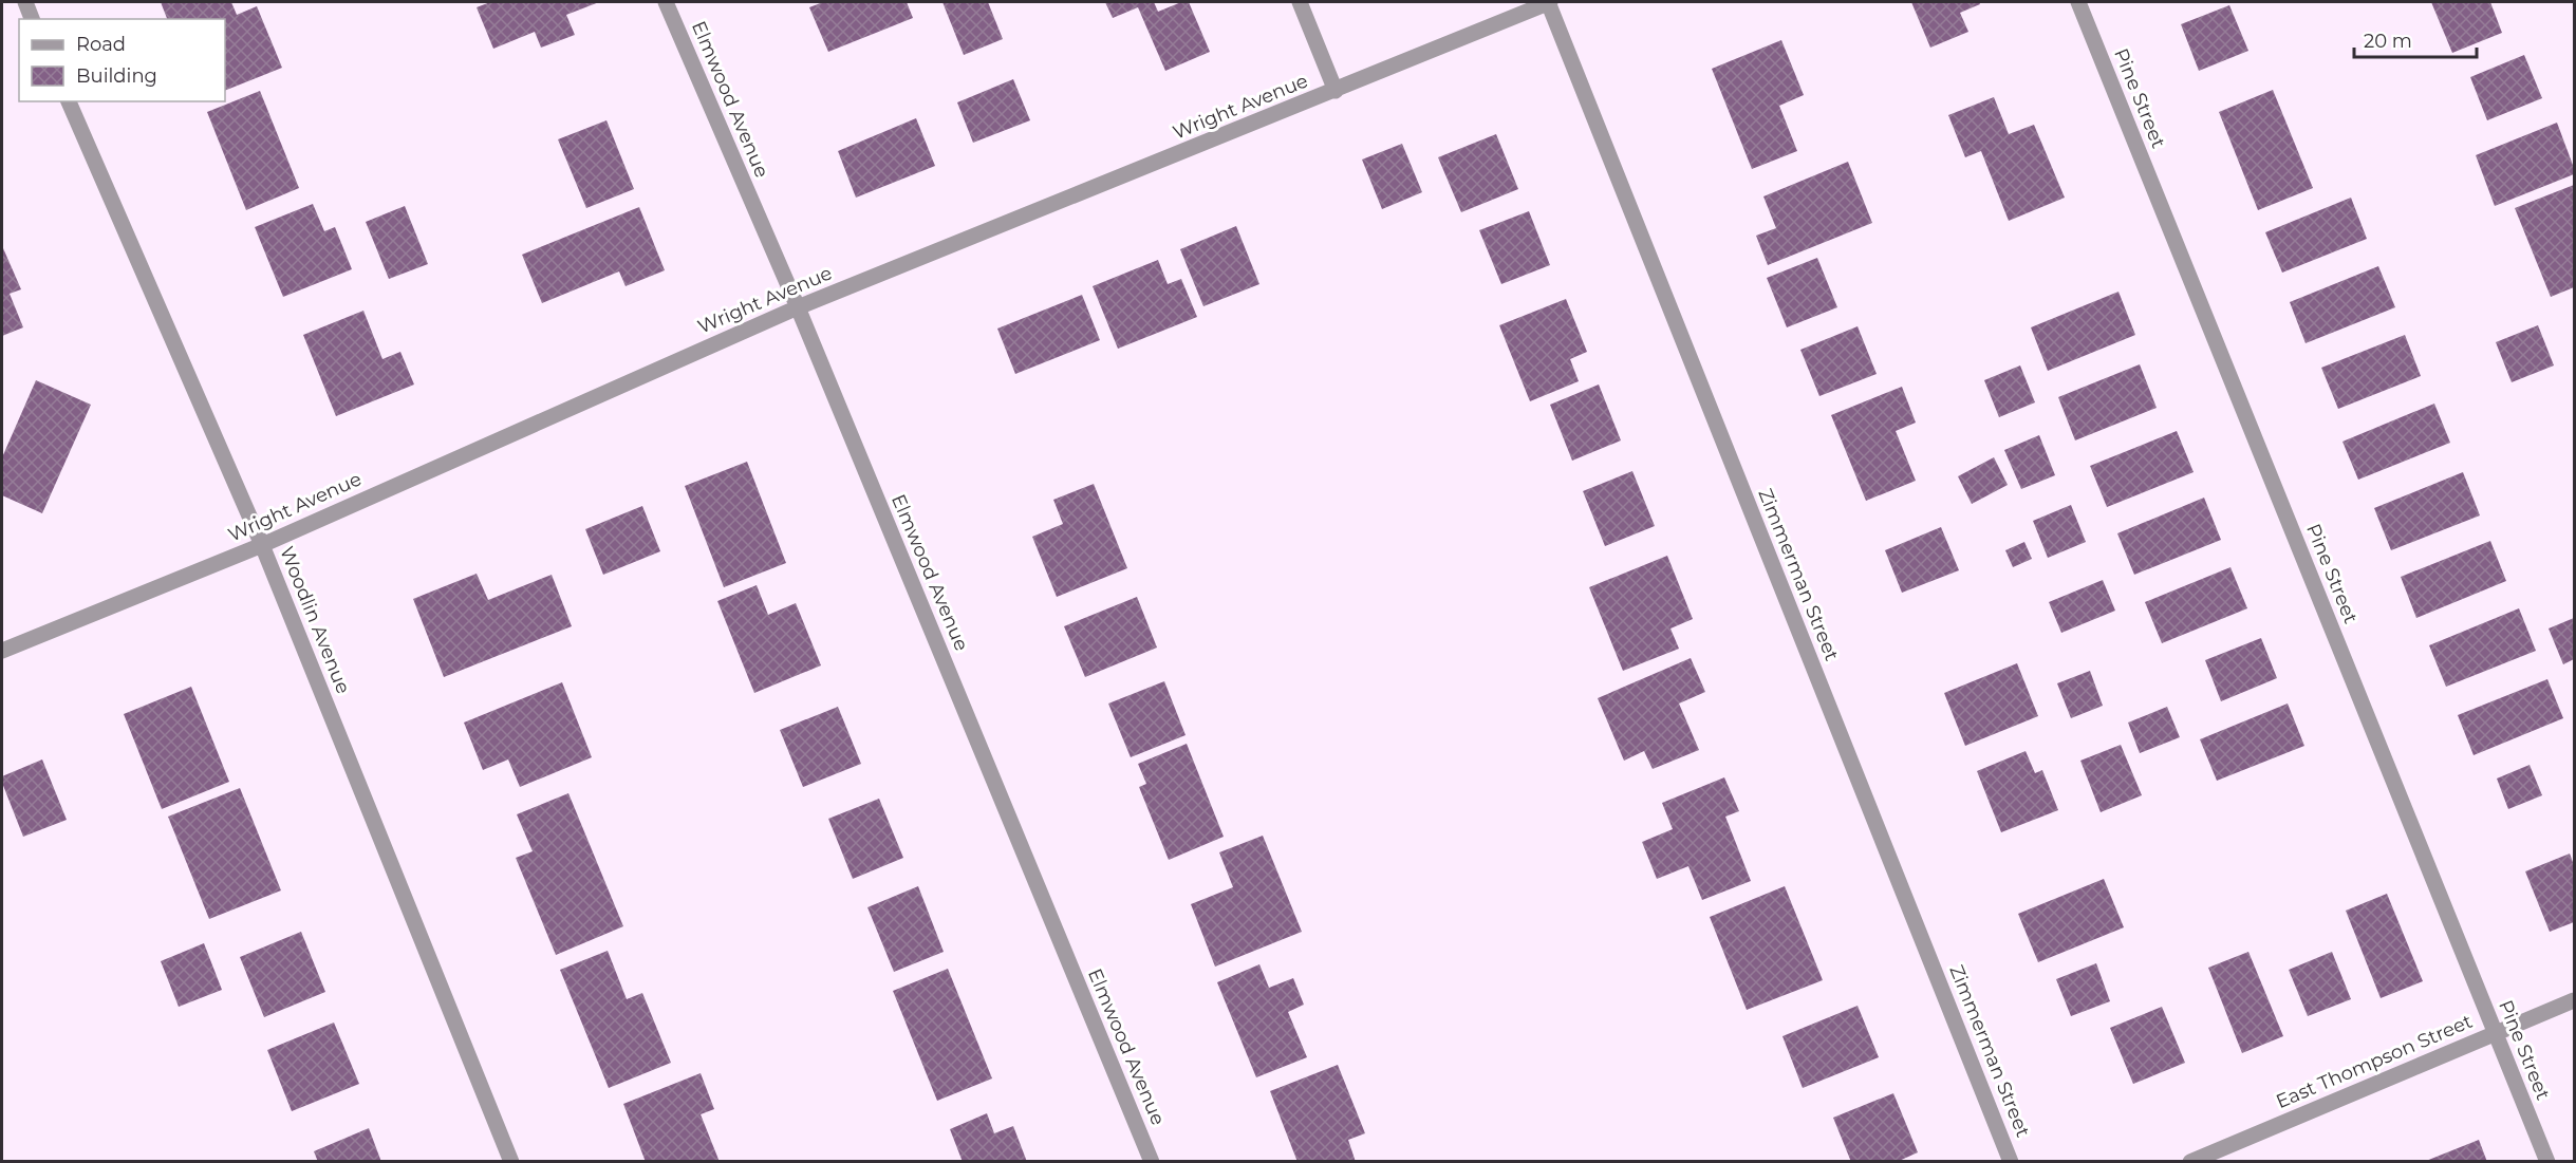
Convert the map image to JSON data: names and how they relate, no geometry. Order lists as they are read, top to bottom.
{
  "streets": {
    "street": [
      "Pine Street",
      "Elmwood Avenue",
      "Wright Avenue",
      "Zimmerman Street",
      "Woodlin Avenue",
      "East Thompson Street"
    ]
  },
  "crossings": [
    ["Pine Street", "East Thompson Street"],
    ["Elmwood Avenue", "Wright Avenue"],
    ["Wright Avenue", "Zimmerman Street"],
    ["Wright Avenue", "Woodlin Avenue"]
  ],
  "legend": ["Road", "Building"],
  "scale_bar": "20 m"
}
